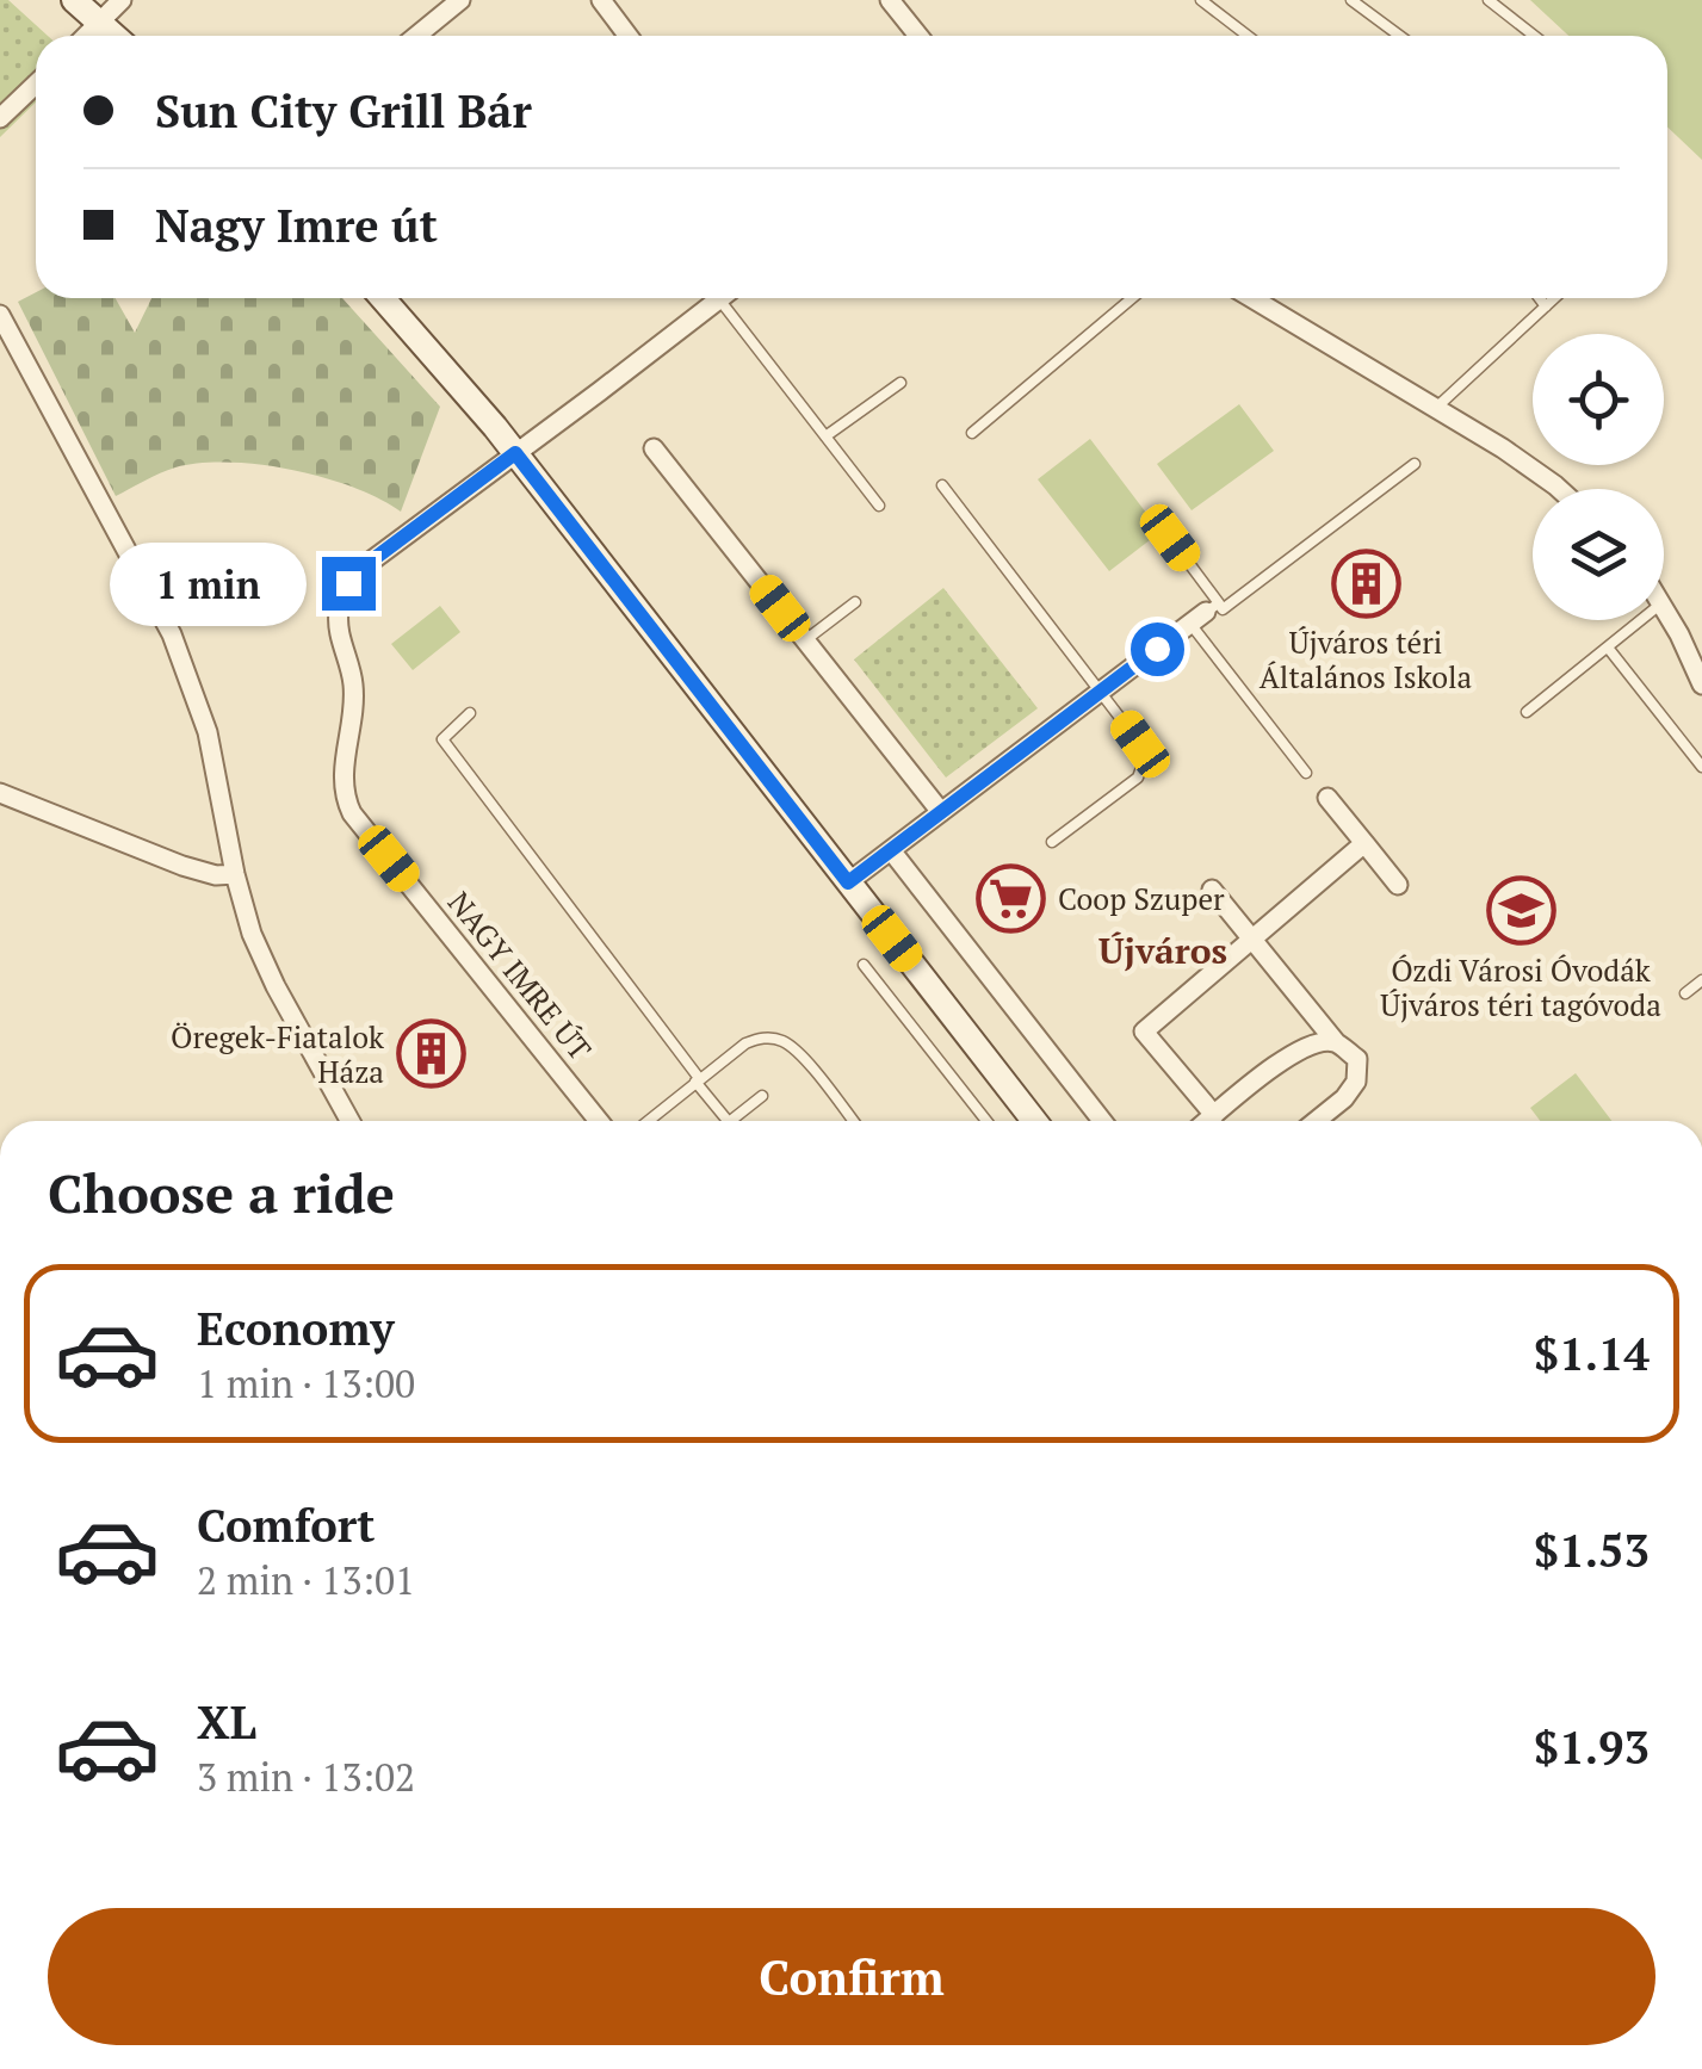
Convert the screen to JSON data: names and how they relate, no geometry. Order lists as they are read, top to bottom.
{
  "streets": {
    "street": ["NAGY IMRE ÚT"]
  },
  "districts": ["Újváros"],
  "places": {
    "building": ["Újváros téri Általános Iskola", "Öregek-Fiatalok Háza"],
    "supermarket": ["Coop Szuper"],
    "school or university": ["Ózdi Városi Óvodák Újváros téri tagóvoda"]
  },
  "page": {
    "banner": ["Sun City Grill Bár", "Nagy Imre út"],
    "bubble": "1 min",
    "heading": "Choose a ride",
    "list": [
      {
        "name": "Economy",
        "note": "1 min · 13:00",
        "value": "$1.14"
      },
      {
        "name": "Comfort",
        "note": "2 min · 13:01",
        "value": "$1.53"
      },
      {
        "name": "XL",
        "note": "3 min · 13:02",
        "value": "$1.93"
      }
    ],
    "buttons": "Confirm"
  }
}
